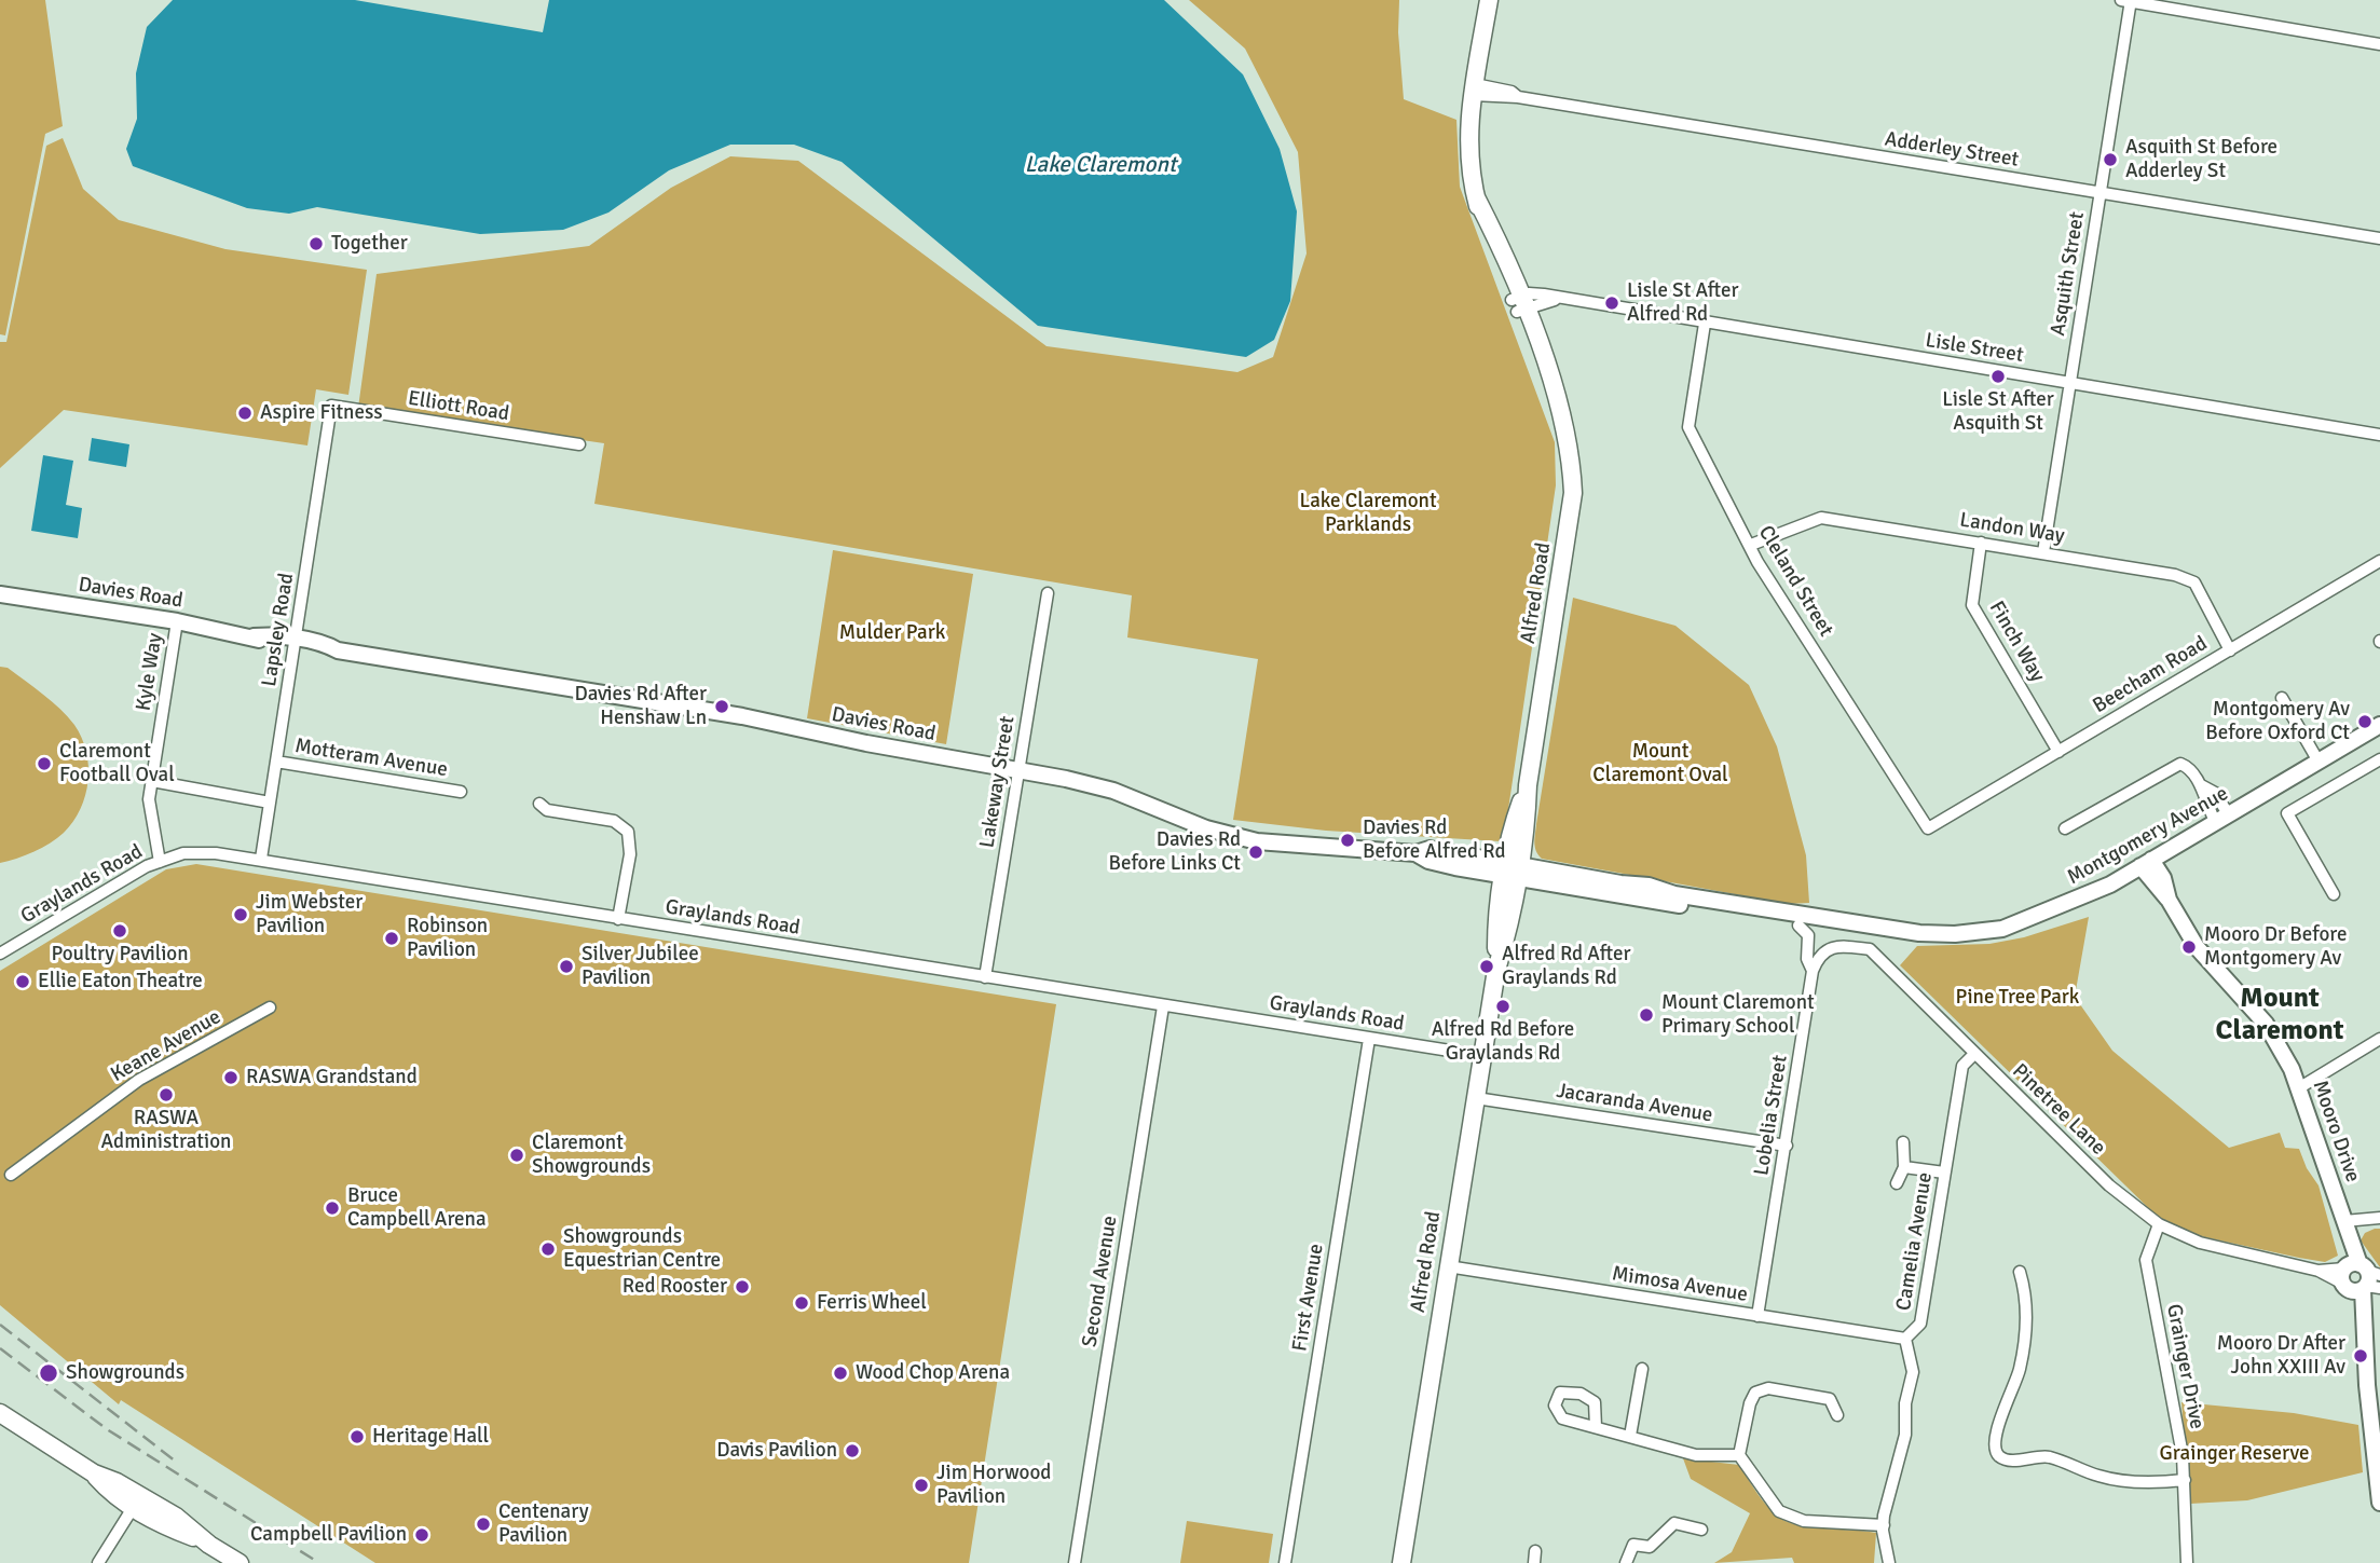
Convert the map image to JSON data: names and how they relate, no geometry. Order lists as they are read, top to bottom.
{
  "streets": {
    "main road": ["Alfred Road"],
    "street": [
      "Adderley Street",
      "Asquith Street",
      "Lisle Street",
      "Elliott Road",
      "Landon Way",
      "Cleland Street",
      "Davies Road",
      "Lapsley Road",
      "Finch Way",
      "Kyle Way",
      "Beecham Road",
      "Motteram Avenue",
      "Lakeway Street",
      "Montgomery Avenue",
      "Graylands Road",
      "Keane Avenue",
      "Jacaranda Avenue",
      "Pinetree Lane",
      "Lobelia Street",
      "Mooro Drive",
      "Camelia Avenue",
      "Second Avenue",
      "Mimosa Avenue",
      "First Avenue",
      "Grainger Drive"
    ]
  },
  "crossings": [
    ["Adderley Street", "Asquith Street"],
    ["Adderley Street", "Alfred Road"],
    ["Asquith Street", "Lisle Street"],
    ["Asquith Street", "Landon Way"],
    ["Lisle Street", "Cleland Street"],
    ["Lisle Street", "Alfred Road"],
    ["Elliott Road", "Lapsley Road"],
    ["Landon Way", "Cleland Street"],
    ["Landon Way", "Finch Way"],
    ["Landon Way", "Beecham Road"],
    ["Cleland Street", "Beecham Road"],
    ["Davies Road", "Alfred Road"],
    ["Davies Road", "Lapsley Road"],
    ["Davies Road", "Kyle Way"],
    ["Davies Road", "Lakeway Street"],
    ["Davies Road", "Montgomery Avenue"],
    ["Alfred Road", "Montgomery Avenue"],
    ["Alfred Road", "Graylands Road"],
    ["Alfred Road", "Jacaranda Avenue"],
    ["Alfred Road", "Mimosa Avenue"],
    ["Lapsley Road", "Motteram Avenue"],
    ["Lapsley Road", "Graylands Road"],
    ["Finch Way", "Beecham Road"],
    ["Kyle Way", "Graylands Road"],
    ["Lakeway Street", "Graylands Road"],
    ["Montgomery Avenue", "Lobelia Street"],
    ["Montgomery Avenue", "Mooro Drive"],
    ["Graylands Road", "Second Avenue"],
    ["Graylands Road", "First Avenue"],
    ["Jacaranda Avenue", "Lobelia Street"],
    ["Pinetree Lane", "Lobelia Street"],
    ["Pinetree Lane", "Mooro Drive"],
    ["Pinetree Lane", "Camelia Avenue"],
    ["Pinetree Lane", "Grainger Drive"],
    ["Lobelia Street", "Mimosa Avenue"],
    ["Camelia Avenue", "Mimosa Avenue"]
  ],
  "districts": ["Mount Claremont"],
  "water": ["Lake Claremont"],
  "parks": [
    "Lake Claremont Parklands",
    "Mulder Park",
    "Mount Claremont Oval",
    "Pine Tree Park",
    "Grainger Reserve"
  ],
  "places": [
    "Asquith St Before Adderley St",
    "Together",
    "Lisle St After Alfred Rd",
    "Lisle St After Asquith St",
    "Aspire Fitness",
    "Davies Rd After Henshaw Ln",
    "Montgomery Av Before Oxford Ct",
    "Claremont Football Oval",
    "Davies Rd Before Alfred Rd",
    "Davies Rd Before Links Ct",
    "Jim Webster Pavilion",
    "Poultry Pavilion",
    "Robinson Pavilion",
    "Mooro Dr Before Montgomery Av",
    "Silver Jubilee Pavilion",
    "Alfred Rd After Graylands Rd",
    "Ellie Eaton Theatre",
    "Alfred Rd Before Graylands Rd",
    "Mount Claremont Primary School",
    "RASWA Grandstand",
    "RASWA Administration",
    "Claremont Showgrounds",
    "Bruce Campbell Arena",
    "Showgrounds Equestrian Centre",
    "Red Rooster",
    "Ferris Wheel",
    "Mooro Dr After John XXIII Av",
    "Showgrounds",
    "Wood Chop Arena",
    "Heritage Hall",
    "Davis Pavilion",
    "Jim Horwood Pavilion",
    "Centenary Pavilion",
    "Campbell Pavilion"
  ]
}
